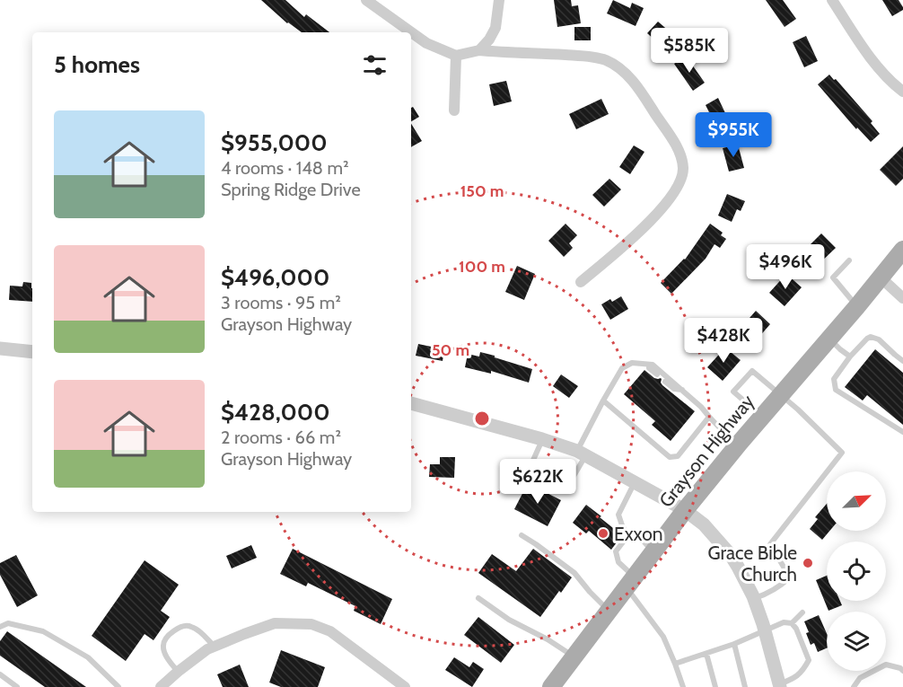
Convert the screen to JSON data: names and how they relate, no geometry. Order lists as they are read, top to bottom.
{
  "streets": {
    "main road": ["Grayson Highway"]
  },
  "places": ["Exxon", "Grace Bible Church"],
  "north": "top right",
  "page": {
    "price": [
      "$585K",
      "$955K",
      "$496K",
      "$428K",
      "$622K"
    ],
    "heading": "5 homes",
    "list": [
      {
        "name": "$955,000",
        "note": "4 rooms · 148 m² · Spring Ridge Drive"
      },
      {
        "name": "$496,000",
        "note": "3 rooms · 95 m² · Grayson Highway"
      },
      {
        "name": "$428,000",
        "note": "2 rooms · 66 m² · Grayson Highway"
      }
    ]
  },
  "rings": ["150 m", "100 m", "50 m"]
}
